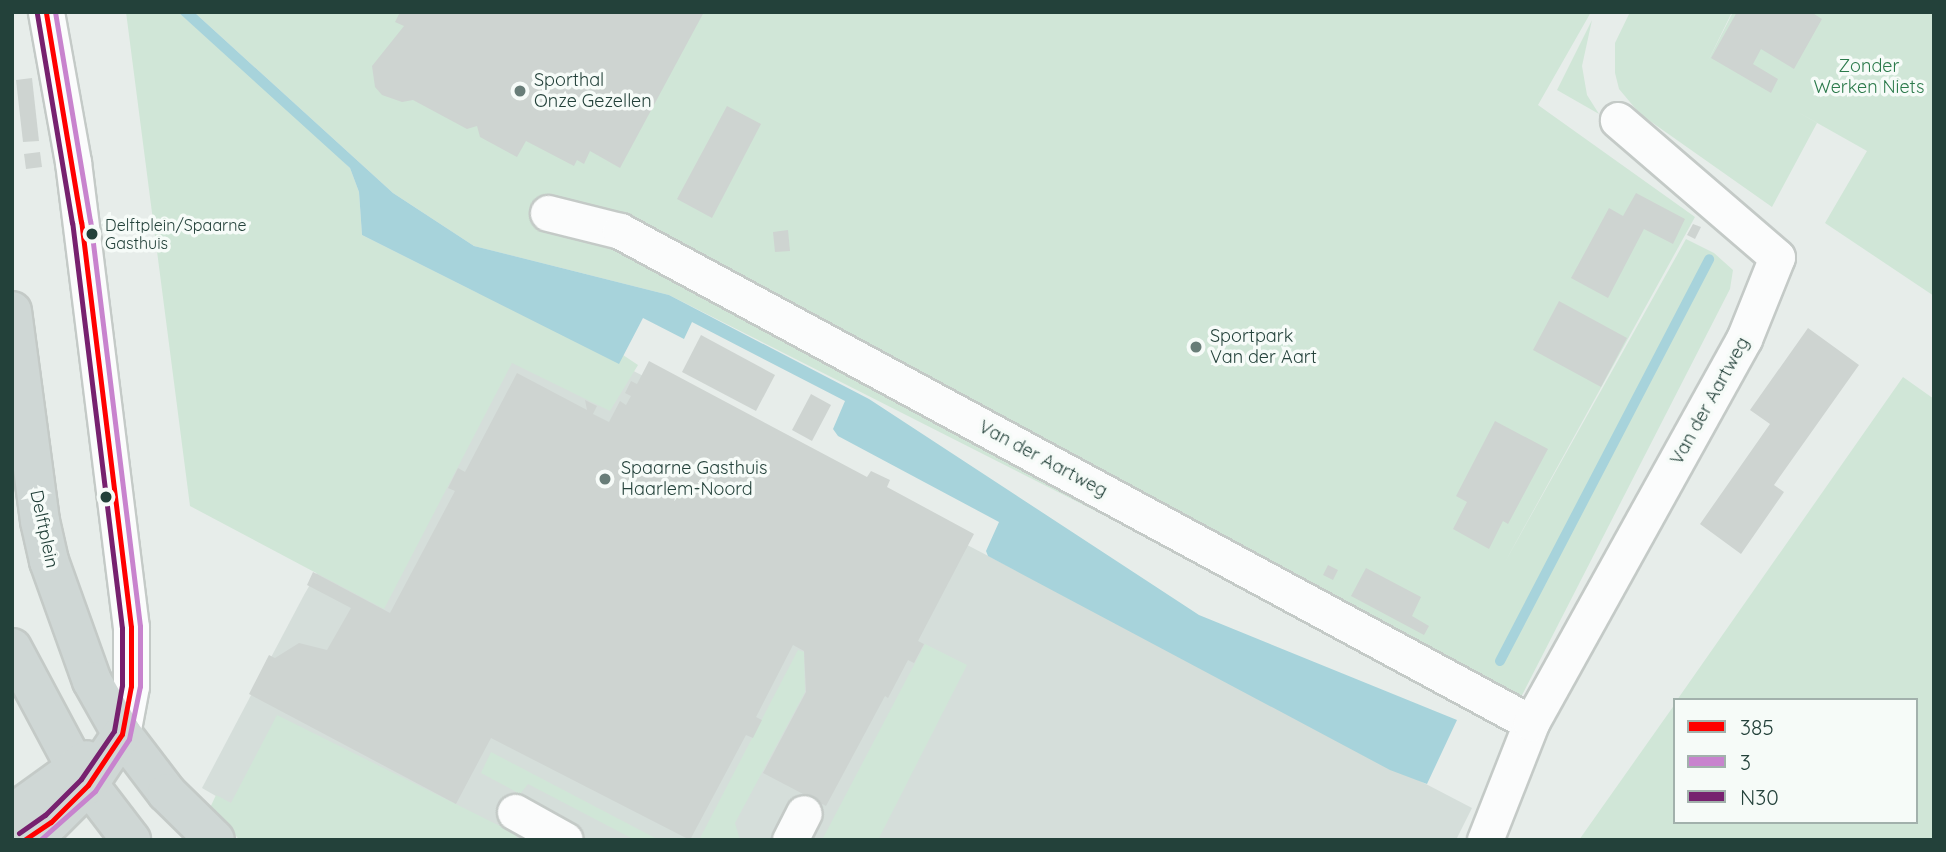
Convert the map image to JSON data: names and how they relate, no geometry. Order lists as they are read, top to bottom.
{
  "streets": {
    "main road": ["Delftplein"],
    "lane": ["Van der Aartweg"]
  },
  "parks": ["Zonder Werken Niets"],
  "places": [
    "Sporthal Onze Gezellen",
    "Delftplein/Spaarne Gasthuis",
    "Sportpark Van der Aart",
    "Spaarne Gasthuis Haarlem-Noord"
  ],
  "lines": ["transit line 385", "transit line 3", "transit line N30"],
  "legend": ["385", "3", "N30"]
}
